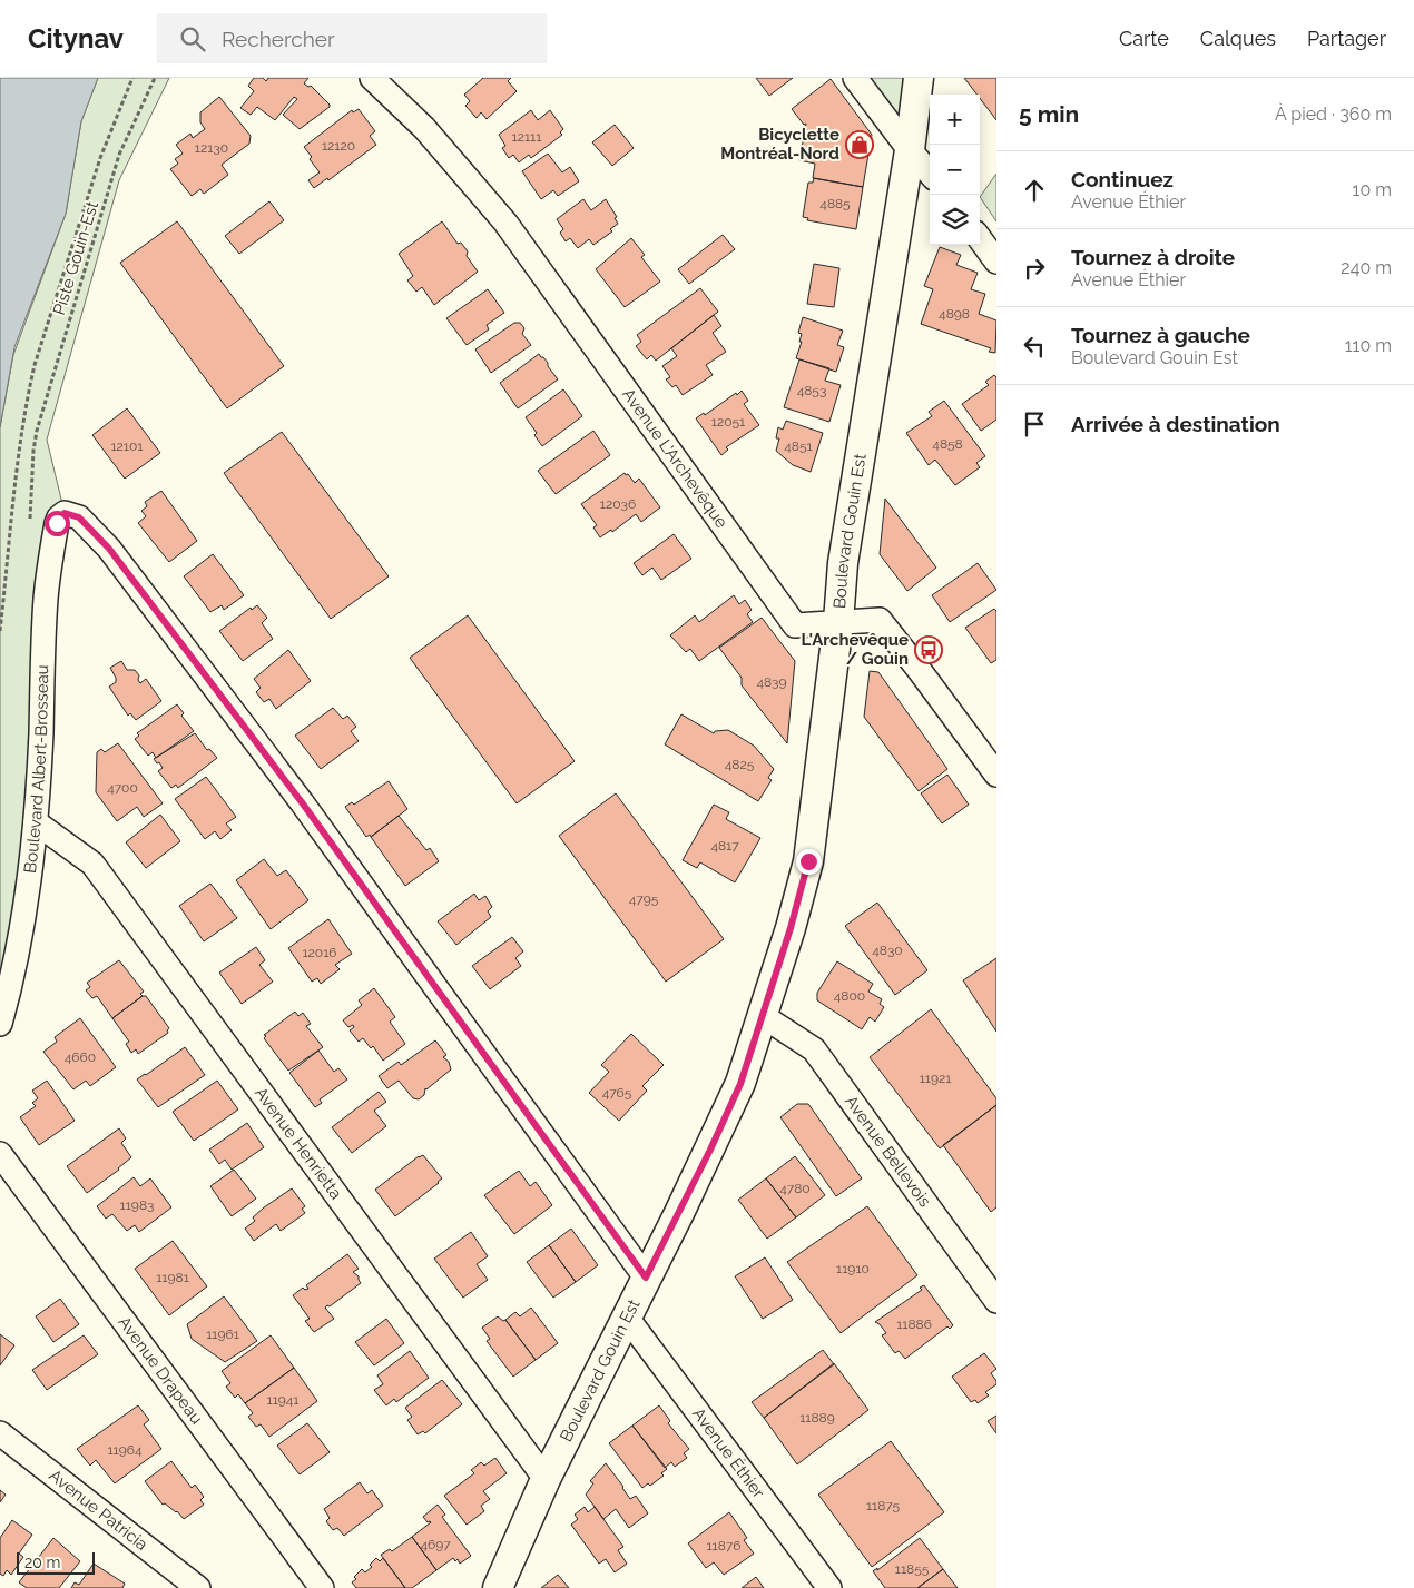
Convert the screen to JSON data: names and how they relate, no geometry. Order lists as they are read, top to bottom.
{
  "streets": {
    "street": [
      "Avenue L'Archevêque",
      "Boulevard Gouin Est",
      "Boulevard Albert-Brosseau",
      "Avenue Henrietta",
      "Avenue Bellevois",
      "Avenue Drapeau",
      "Avenue Éthier",
      "Avenue Patricia"
    ],
    "path": ["Piste Gouin-Est"]
  },
  "crossings": [
    ["Avenue L'Archevêque", "Boulevard Gouin Est"],
    ["Boulevard Gouin Est", "Boulevard Albert-Brosseau"],
    ["Boulevard Gouin Est", "Avenue Henrietta"],
    ["Boulevard Gouin Est", "Avenue Bellevois"],
    ["Boulevard Gouin Est", "Avenue Éthier"],
    ["Boulevard Albert-Brosseau", "Avenue Henrietta"]
  ],
  "places": {
    "shop": ["Bicyclette Montréal-Nord"],
    "bus stop": ["L'Archevêque / Gouin"]
  },
  "house_numbers": [
    "12111",
    "12120",
    "12130",
    "4885",
    "4898",
    "4853",
    "12051",
    "4858",
    "12101",
    "4851",
    "12036",
    "4839",
    "4825",
    "4700",
    "4817",
    "4795",
    "4830",
    "12016",
    "4800",
    "4660",
    "11921",
    "4765",
    "4780",
    "11983",
    "11910",
    "11981",
    "11886",
    "11961",
    "11941",
    "11889",
    "11964",
    "11875",
    "4697",
    "11876",
    "11855"
  ],
  "scale_bar": "20 m",
  "page": {
    "header": "Citynav",
    "search": "Rechercher",
    "nav": ["Carte", "Calques", "Partager"],
    "heading": ["5 min", "À pied · 360 m"],
    "map_buttons": ["+", "−"],
    "list": [
      ["Continuez", "Avenue Éthier", "10 m"],
      ["Tournez à droite", "Avenue Éthier", "240 m"],
      ["Tournez à gauche", "Boulevard Gouin Est", "110 m"],
      "Arrivée à destination"
    ],
    "scale": "20 m"
  }
}
